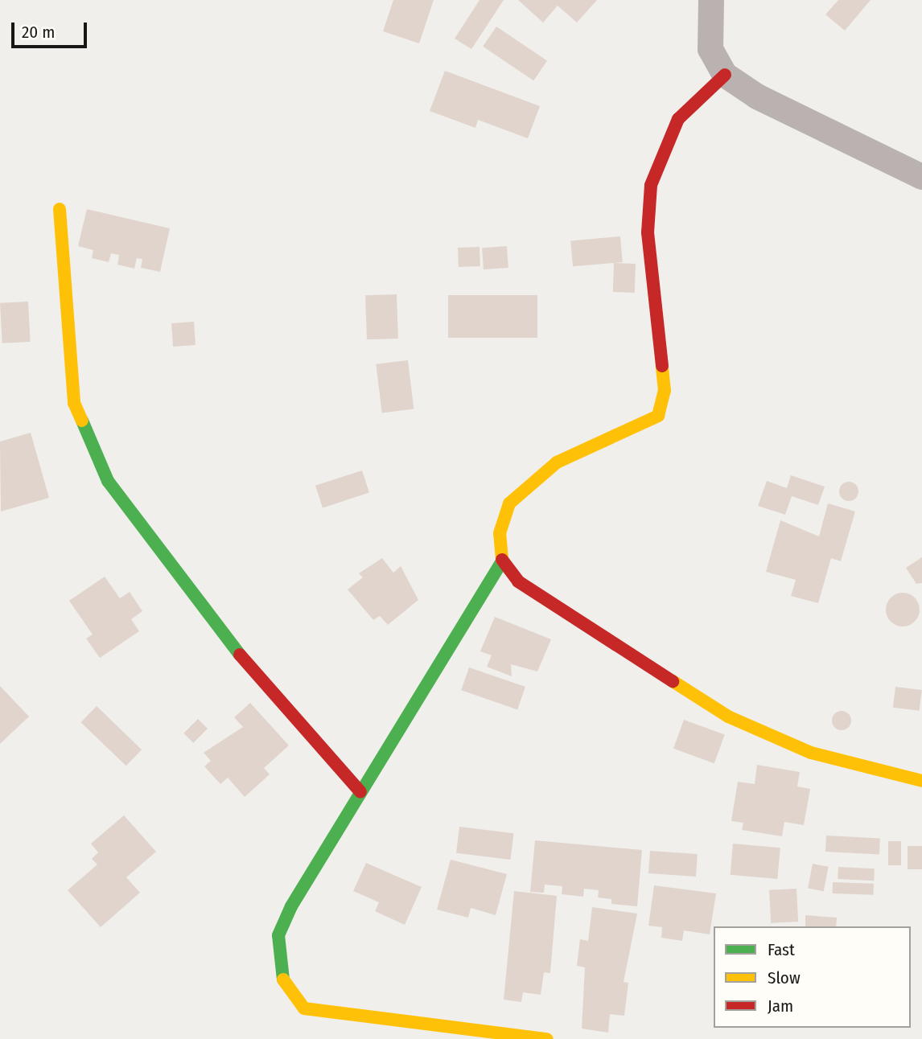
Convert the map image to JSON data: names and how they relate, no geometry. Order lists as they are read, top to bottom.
{
  "legend": ["Fast", "Slow", "Jam"],
  "scale_bar": "20 m"
}
